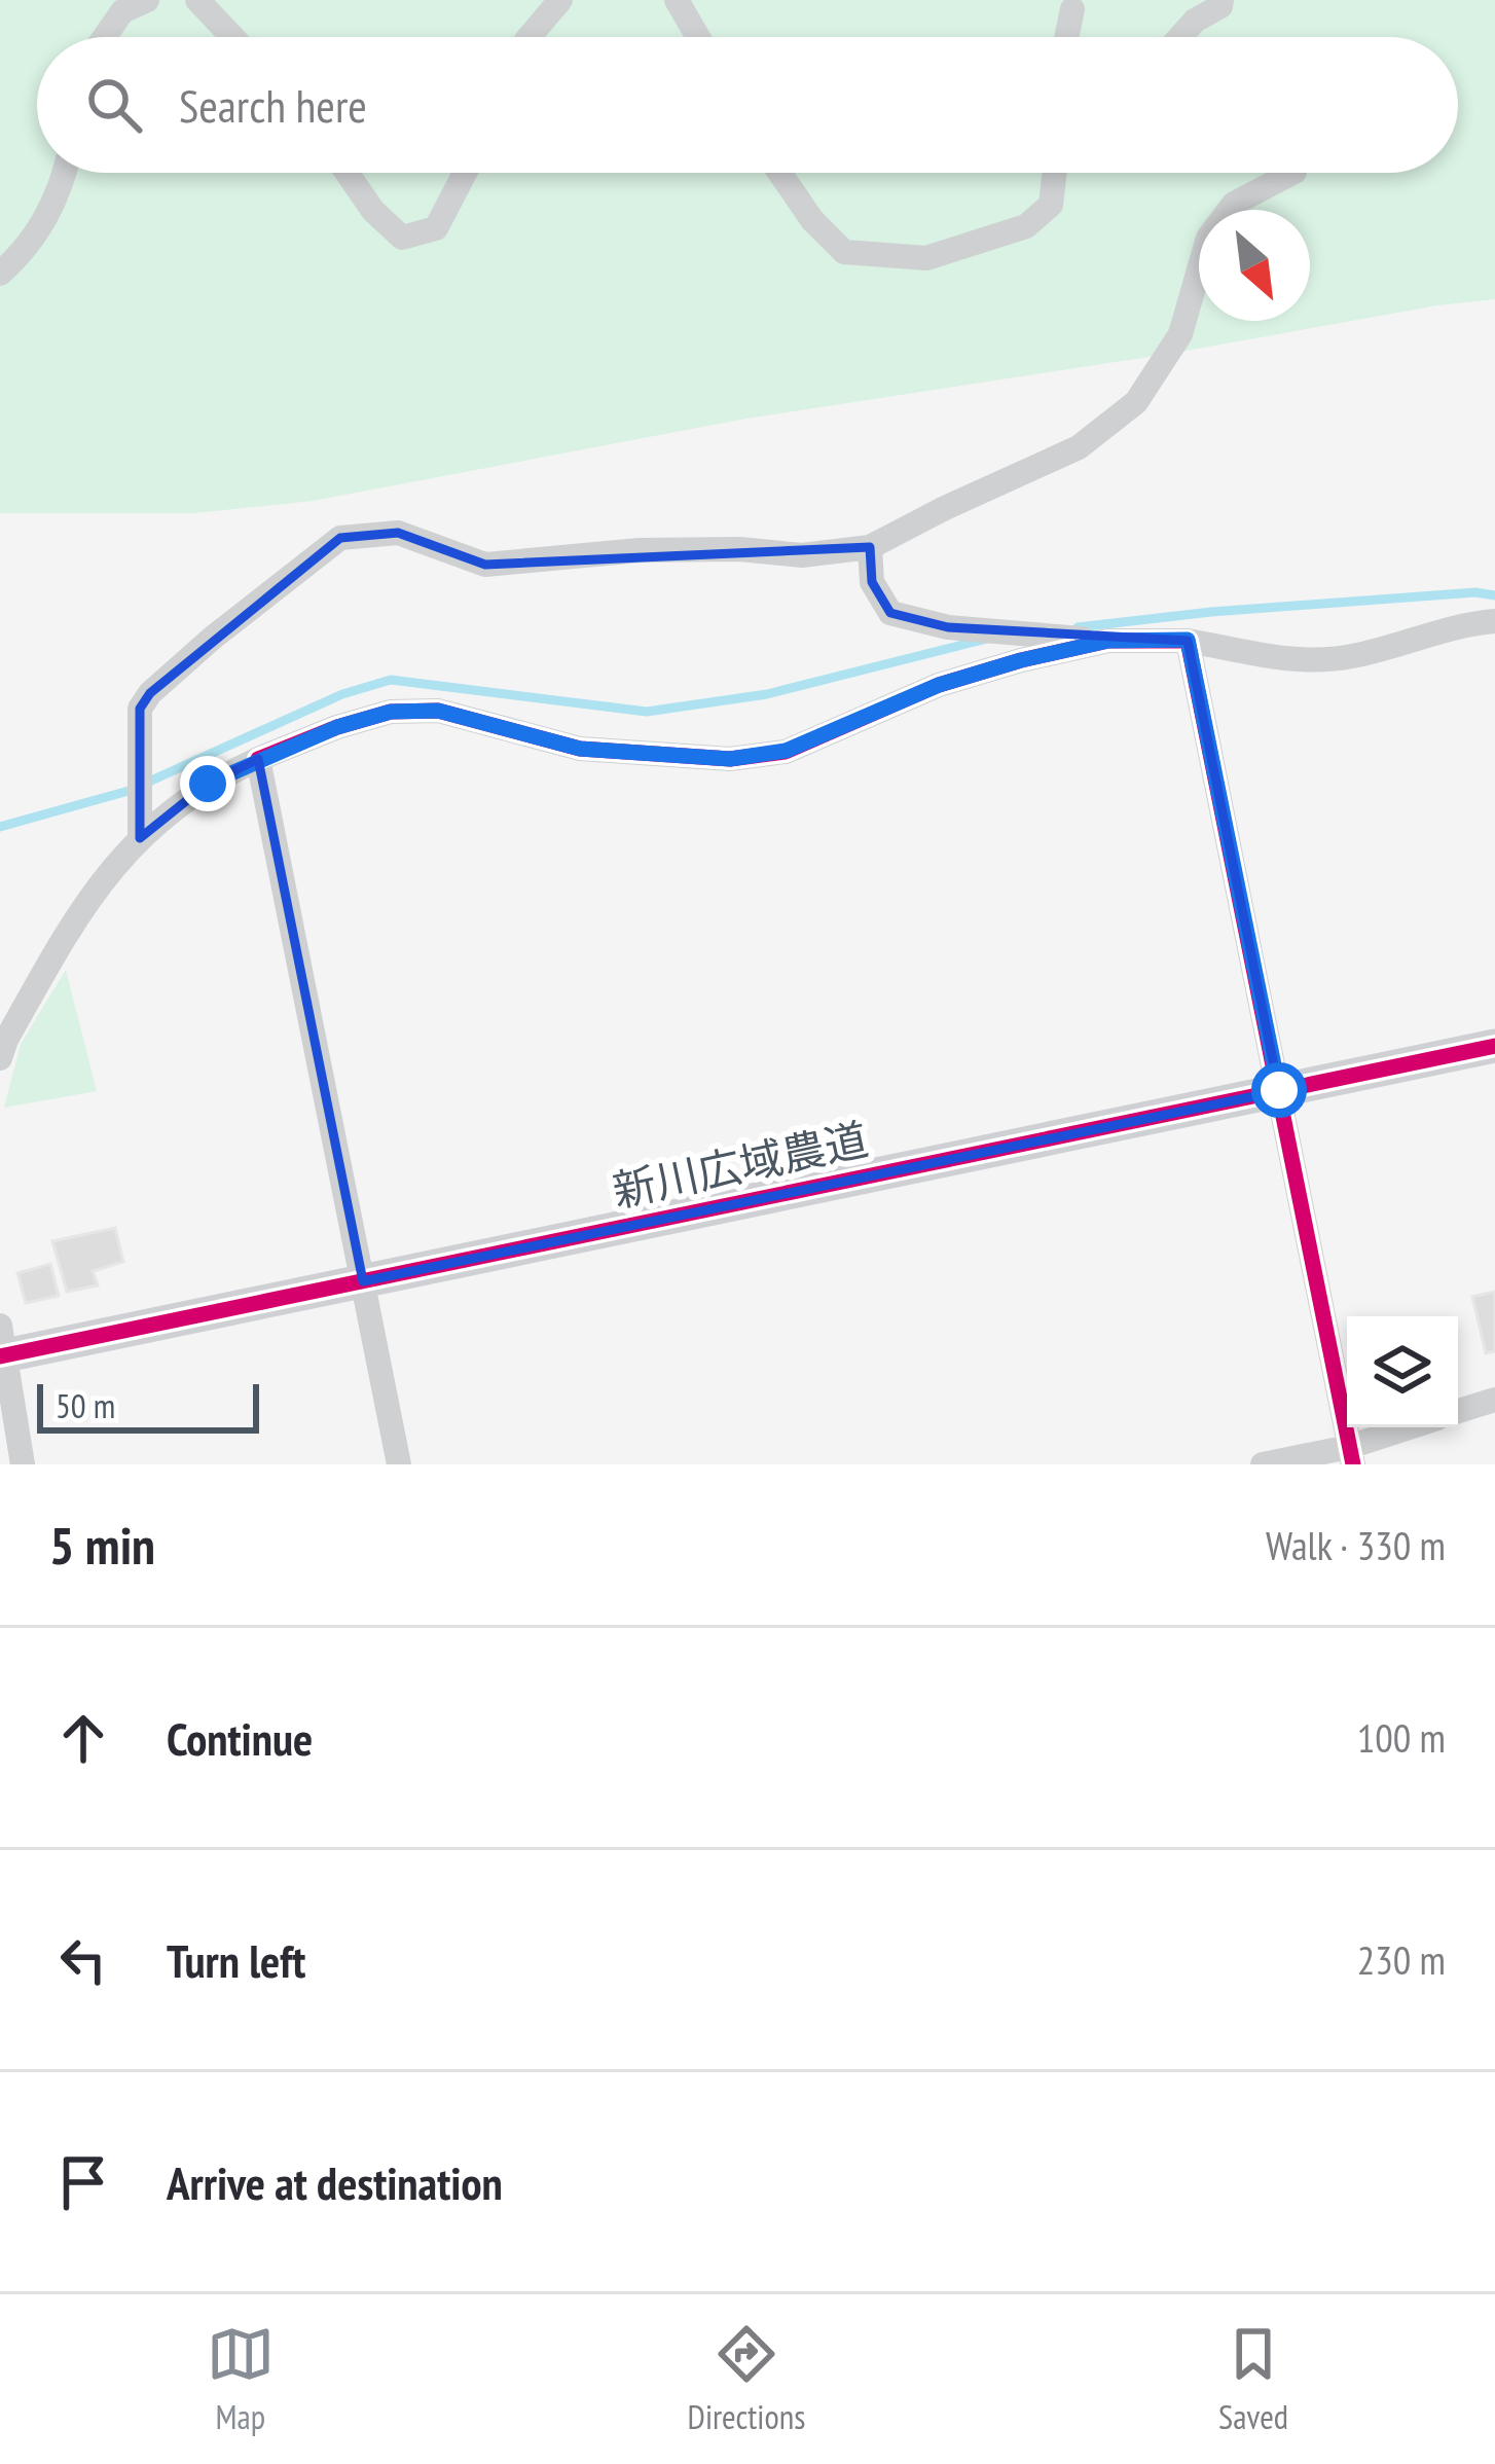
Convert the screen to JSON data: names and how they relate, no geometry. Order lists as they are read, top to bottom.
{
  "streets": {
    "street": ["新川広域農道"]
  },
  "scale_bar": "50 m",
  "north": "bottom right",
  "page": {
    "search": "Search here",
    "scale": "50 m",
    "heading": ["5 min", "Walk · 330 m"],
    "list": [
      ["Continue", "100 m"],
      ["Turn left", "230 m"],
      "Arrive at destination"
    ],
    "nav": ["Map", "Directions", "Saved"]
  }
}
